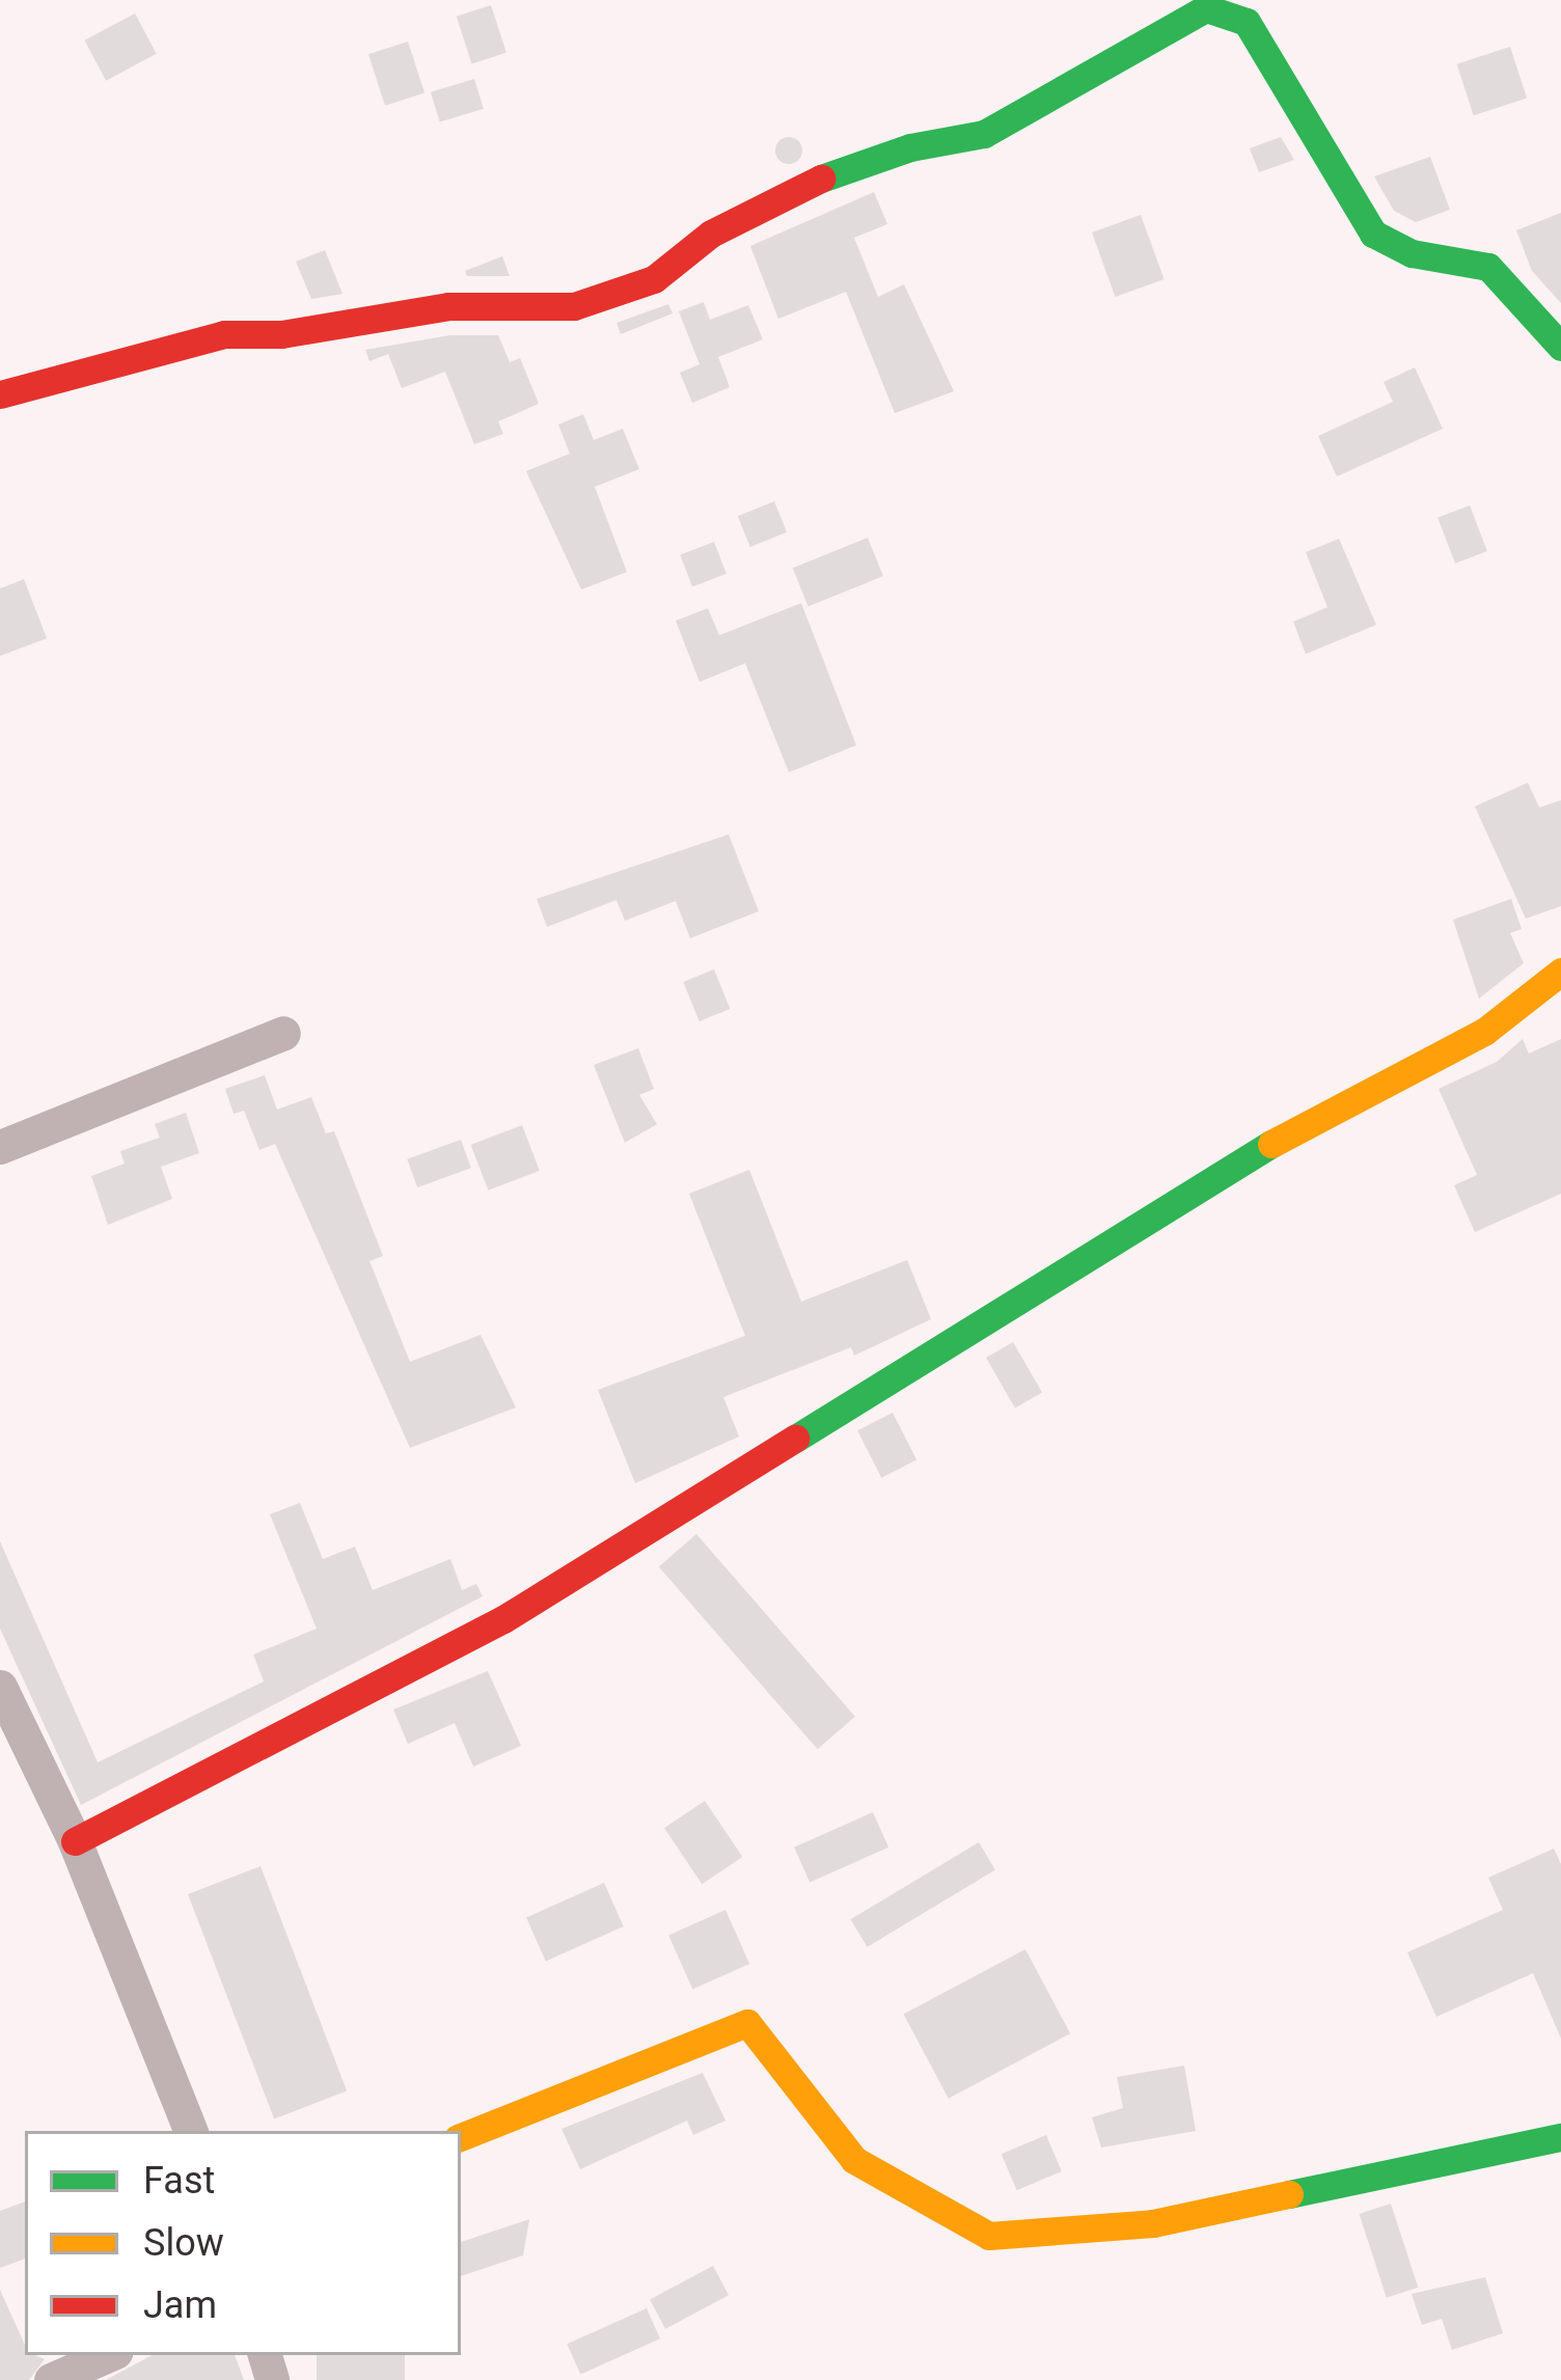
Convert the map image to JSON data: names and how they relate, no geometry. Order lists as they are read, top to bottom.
{
  "legend": ["Fast", "Slow", "Jam"]
}
